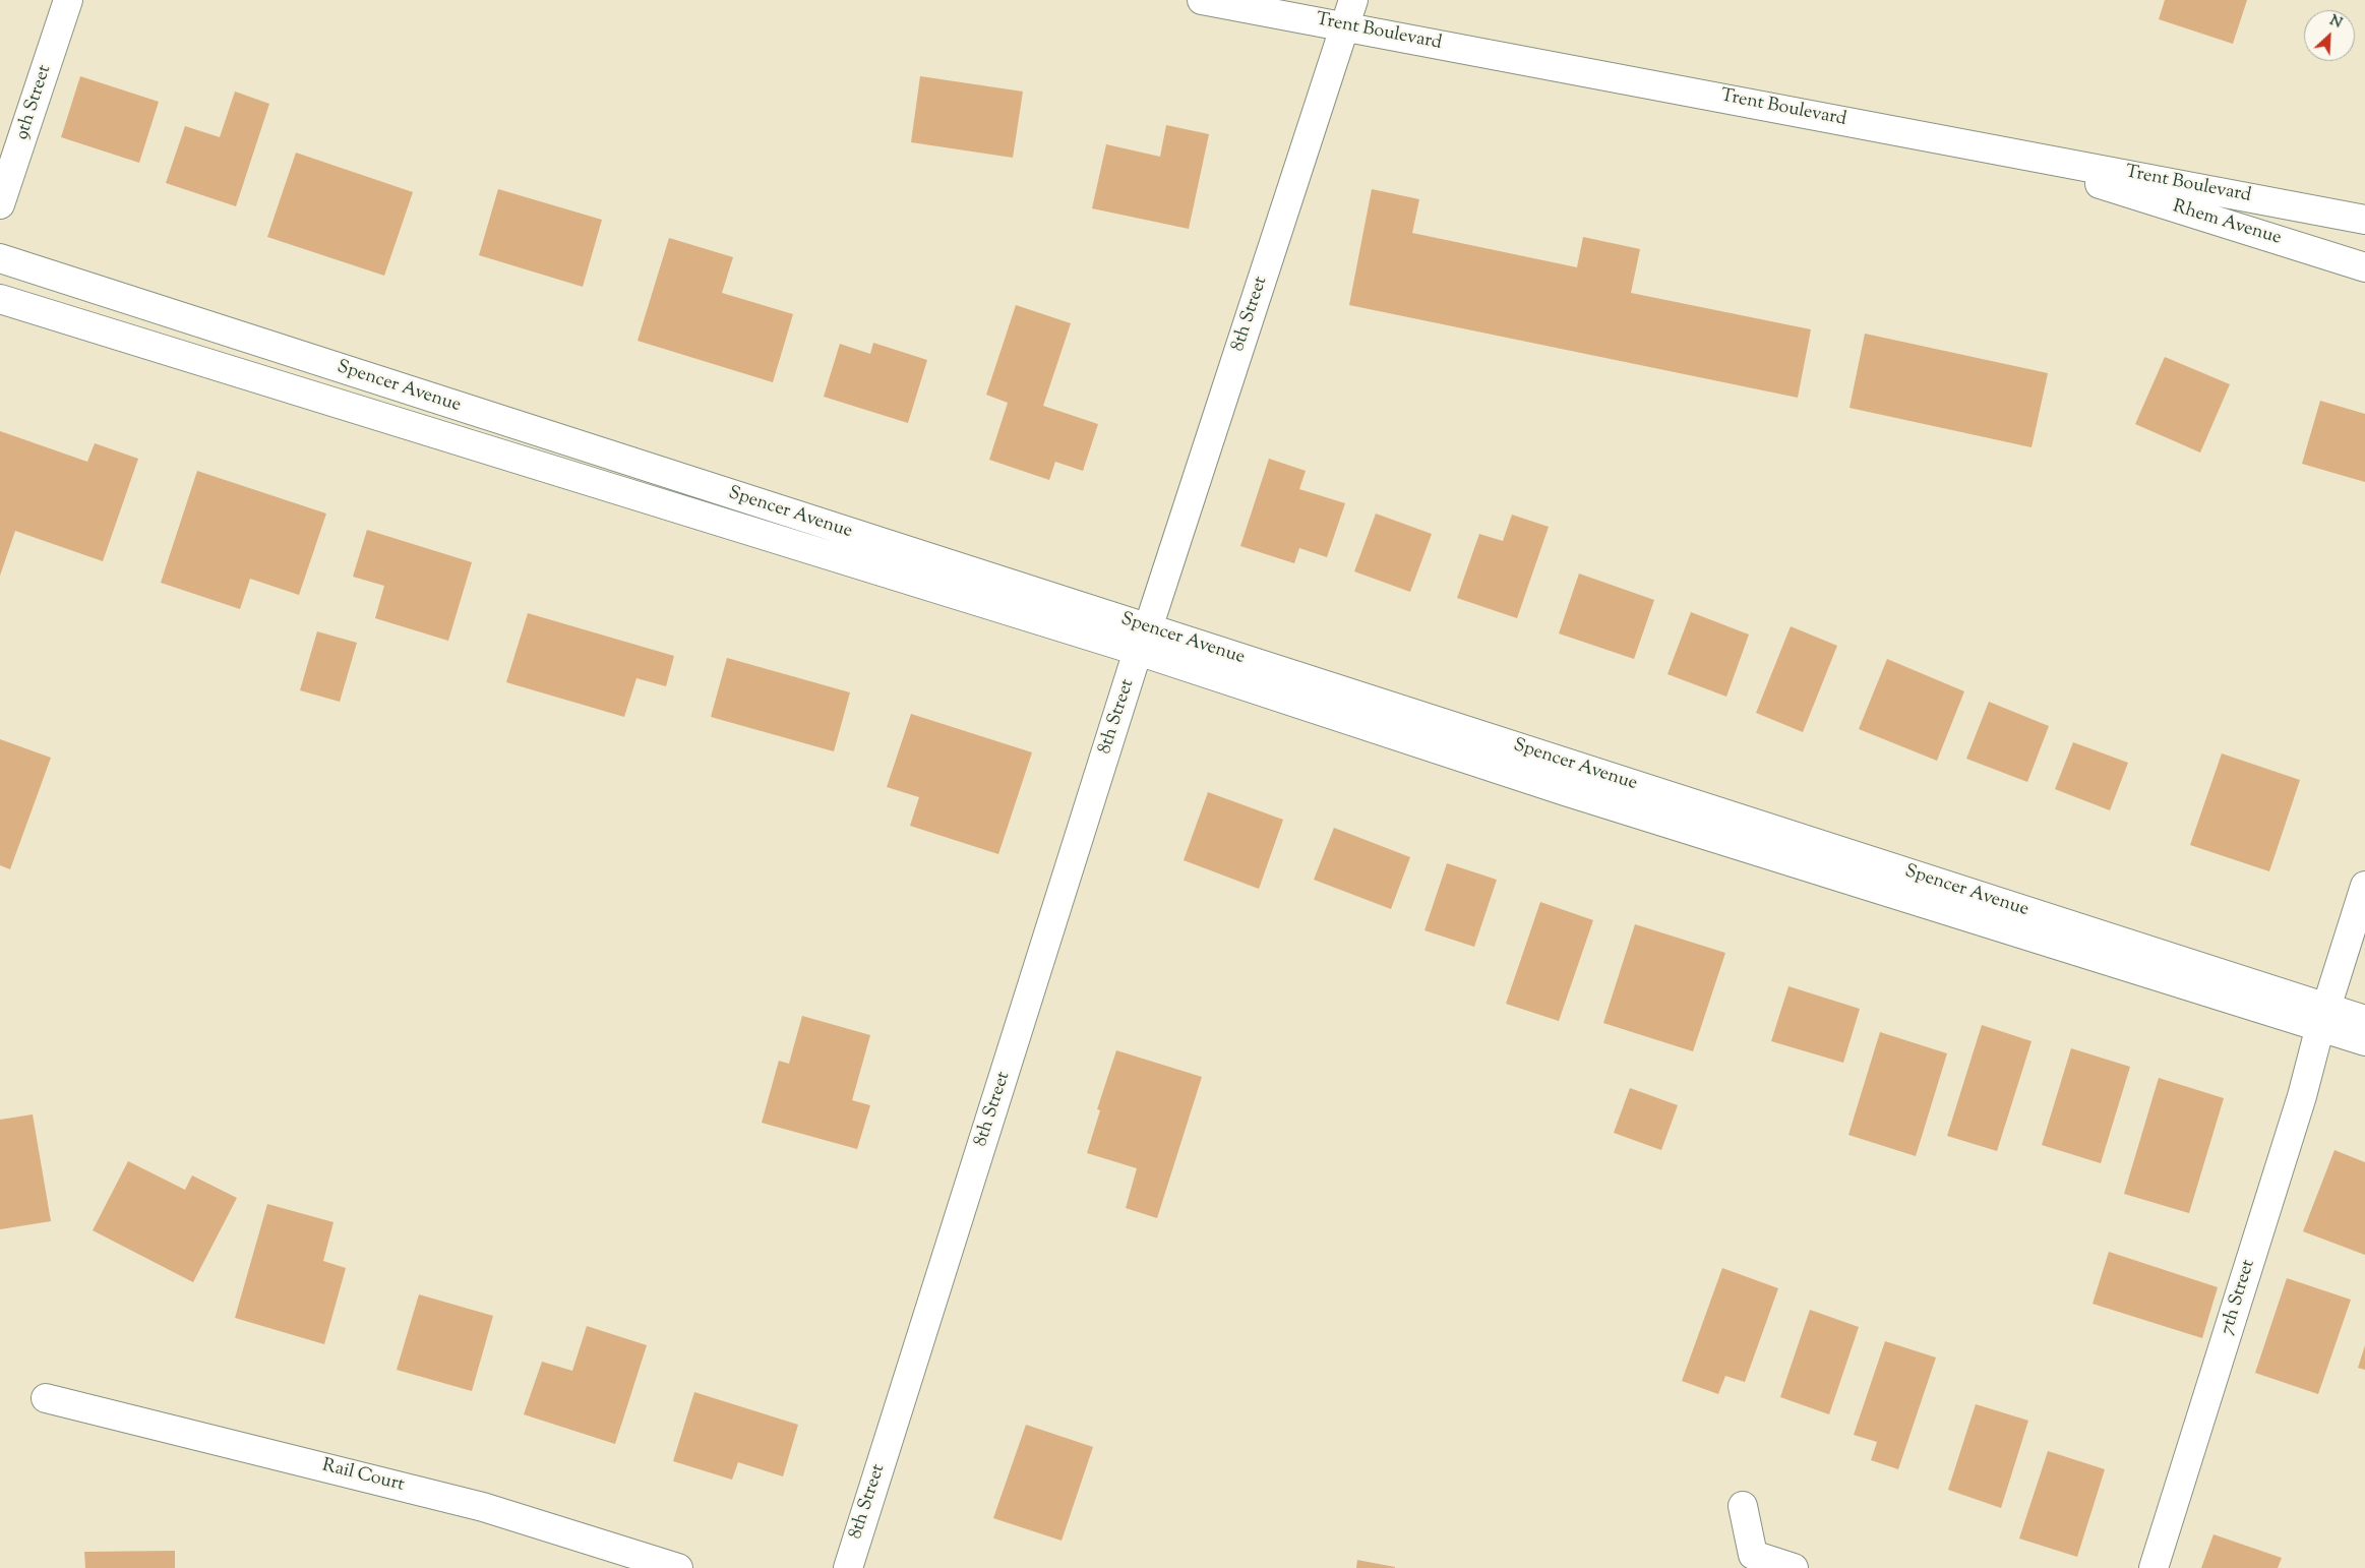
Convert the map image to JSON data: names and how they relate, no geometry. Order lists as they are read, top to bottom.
{
  "streets": {
    "street": [
      "Trent Boulevard",
      "9th Street",
      "Rhem Avenue",
      "8th Street",
      "Spencer Avenue",
      "7th Street",
      "Rail Court"
    ]
  },
  "crossings": [
    ["Trent Boulevard", "Rhem Avenue"],
    ["Trent Boulevard", "8th Street"],
    ["8th Street", "Spencer Avenue"],
    ["Spencer Avenue", "7th Street"]
  ],
  "north": "top right"
}
